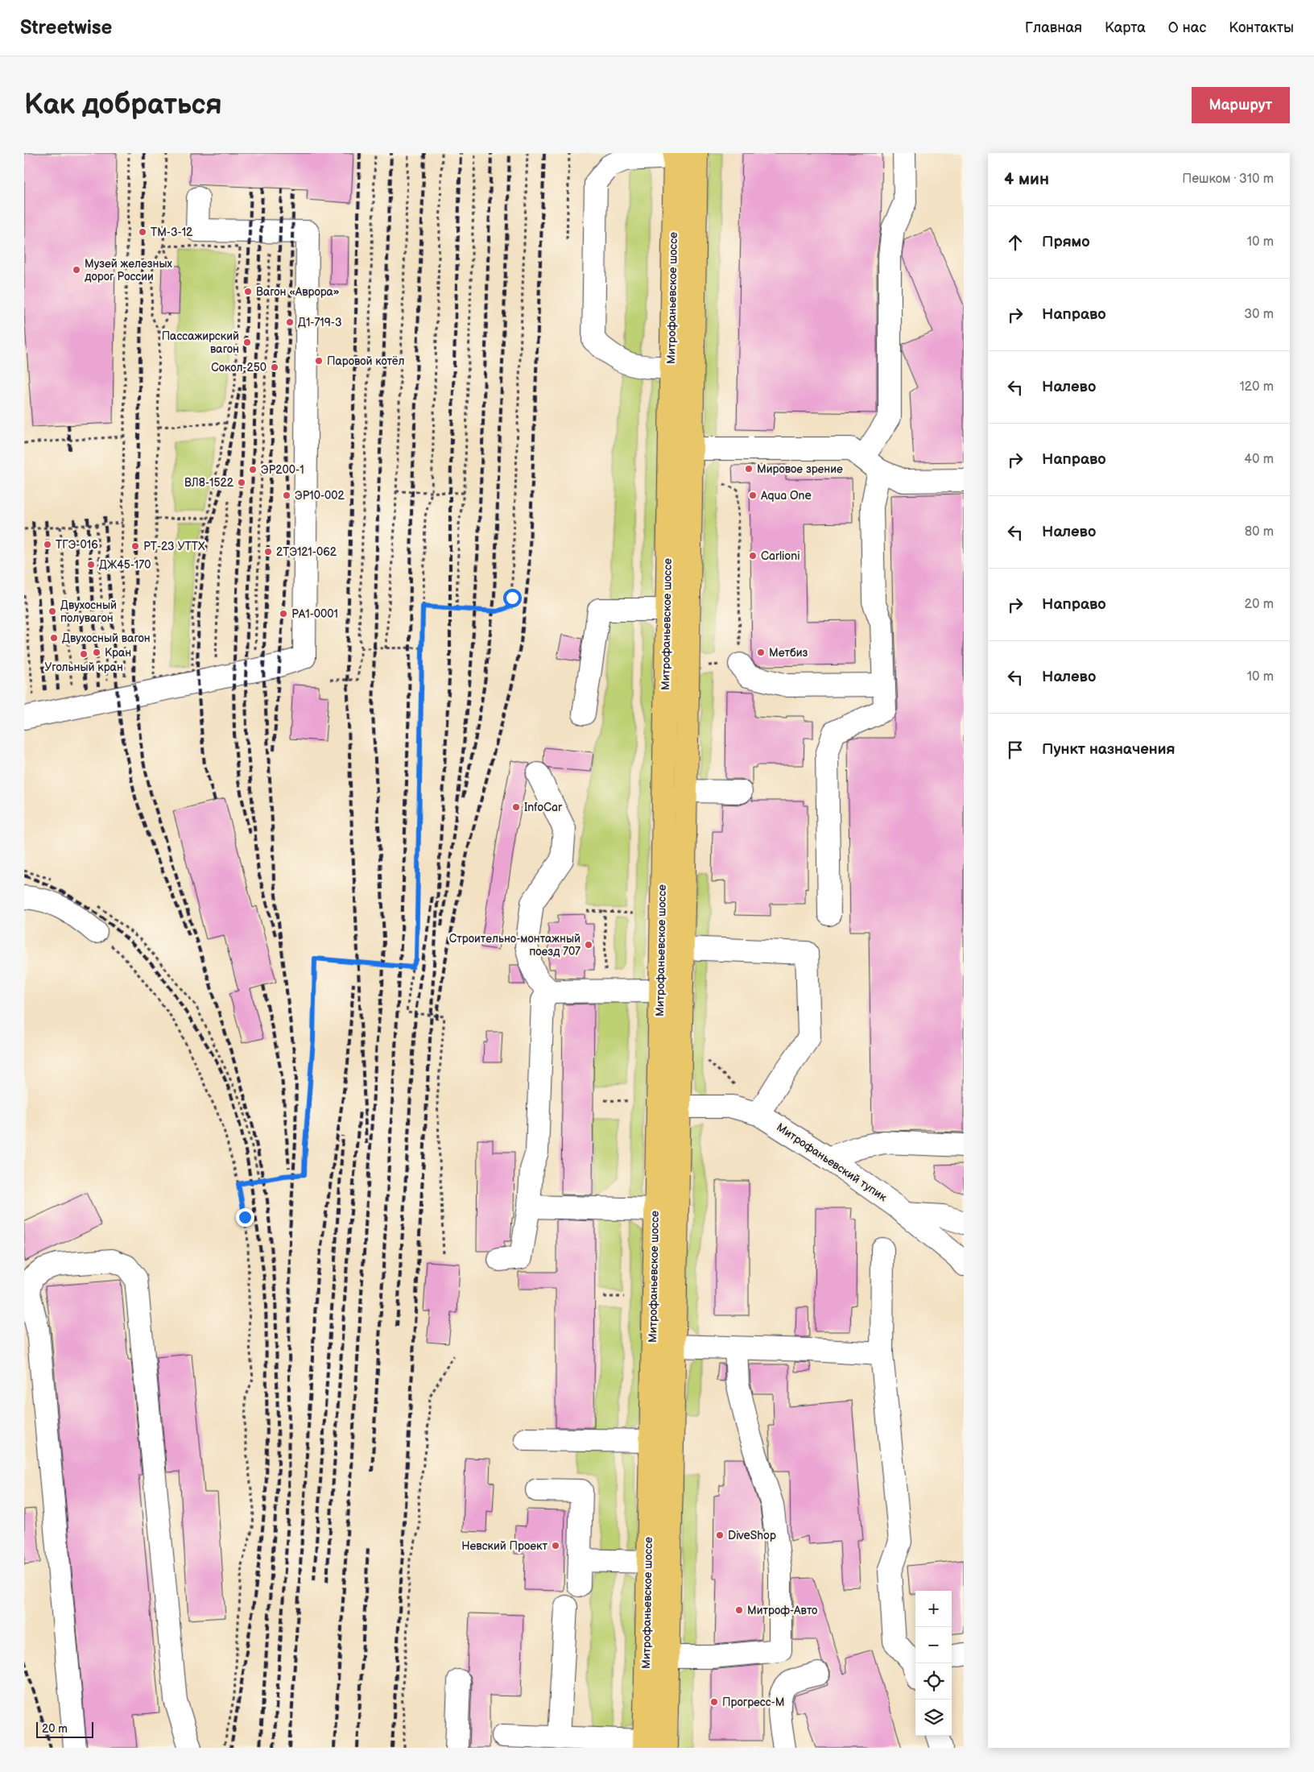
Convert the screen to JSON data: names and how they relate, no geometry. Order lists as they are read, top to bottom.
{
  "streets": {
    "main road": ["Митрофаньевское шоссе"],
    "street": ["Митрофаньевский тупик"]
  },
  "crossings": [
    ["Митрофаньевское шоссе", "Митрофаньевский тупик"]
  ],
  "places": [
    "ТМ-3-12",
    "Музей железных дорог России",
    "Вагон «Аврора»",
    "Д1-719-3",
    "Пассажирский вагон",
    "Паровой котёл",
    "Сокол-250",
    "Мировое зрение",
    "ЭР200-1",
    "ВЛ8-1522",
    "ЭР10-002",
    "Aqua One",
    "ТГЭ-016",
    "РТ-23 УТТХ",
    "2ТЭ121-062",
    "Carlioni",
    "ДЖ45-170",
    "Двухосный полувагон",
    "РА1-0001",
    "Двухосный вагон",
    "Кран",
    "Метбиз",
    "Угольный кран",
    "InfoCar",
    "Строительно-монтажный поезд 707",
    "DiveShop",
    "Невский Проект",
    "Митроф-Авто",
    "Прогресс-М"
  ],
  "scale_bar": "20 m",
  "page": {
    "header": "Streetwise",
    "nav": [
      "Главная",
      "Карта",
      "О нас",
      "Контакты"
    ],
    "buttons": "Маршрут",
    "title": "Как добраться",
    "heading": ["4 мин", "Пешком · 310 m"],
    "list": [
      ["Прямо", "10 m"],
      ["Направо", "30 m"],
      ["Налево", "120 m"],
      ["Направо", "40 m"],
      ["Налево", "80 m"],
      ["Направо", "20 m"],
      ["Налево", "10 m"],
      "Пункт назначения"
    ],
    "map_buttons": ["+", "−"],
    "scale": "20 m"
  }
}
